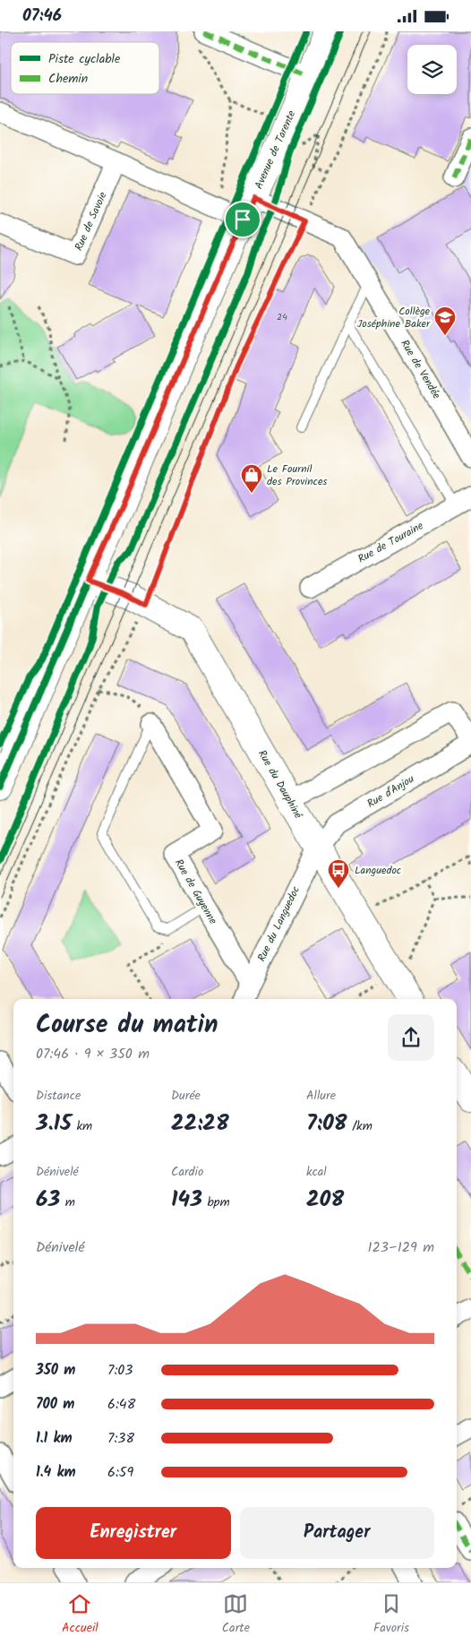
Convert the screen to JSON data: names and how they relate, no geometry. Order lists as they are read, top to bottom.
{
  "streets": {
    "street": [
      "Avenue de Tarente",
      "Rue de Savoie",
      "Rue de Vendée",
      "Rue de Touraine",
      "Rue du Dauphiné",
      "Rue d'Anjou",
      "Rue de Guyenne",
      "Rue du Languedoc"
    ]
  },
  "crossings": [
    ["Avenue de Tarente", "Rue de Vendée"],
    ["Avenue de Tarente", "Rue du Dauphiné"],
    ["Rue du Dauphiné", "Rue d'Anjou"],
    ["Rue du Dauphiné", "Rue du Languedoc"],
    ["Rue d'Anjou", "Rue du Languedoc"],
    ["Rue de Guyenne", "Rue du Languedoc"]
  ],
  "places": {
    "school or university": ["Collège Joséphine Baker"],
    "shop": ["Le Fournil des Provinces"],
    "bus stop": ["Languedoc"]
  },
  "house_numbers": ["24"],
  "legend": ["Piste cyclable", "Chemin"],
  "page": {
    "status": "07:46",
    "heading": ["Course du matin", "07:46 · 9 × 350 m"],
    "stats": [
      ["Distance", "3.15 km"],
      ["Durée", "22:28"],
      ["Allure", "7:08 /km"],
      ["Dénivelé", "63 m"],
      ["Cardio", "143 bpm"],
      ["kcal", "208"]
    ],
    "chart": ["Dénivelé", "123–129 m"],
    "list": [
      {
        "name": "350 m",
        "note": "7:03"
      },
      {
        "name": "700 m",
        "note": "6:48"
      },
      {
        "name": "1.1 km",
        "note": "7:38"
      },
      {
        "name": "1.4 km",
        "note": "6:59"
      }
    ],
    "buttons": ["Enregistrer", "Partager"],
    "tabs": ["Accueil", "Carte", "Favoris"]
  }
}
